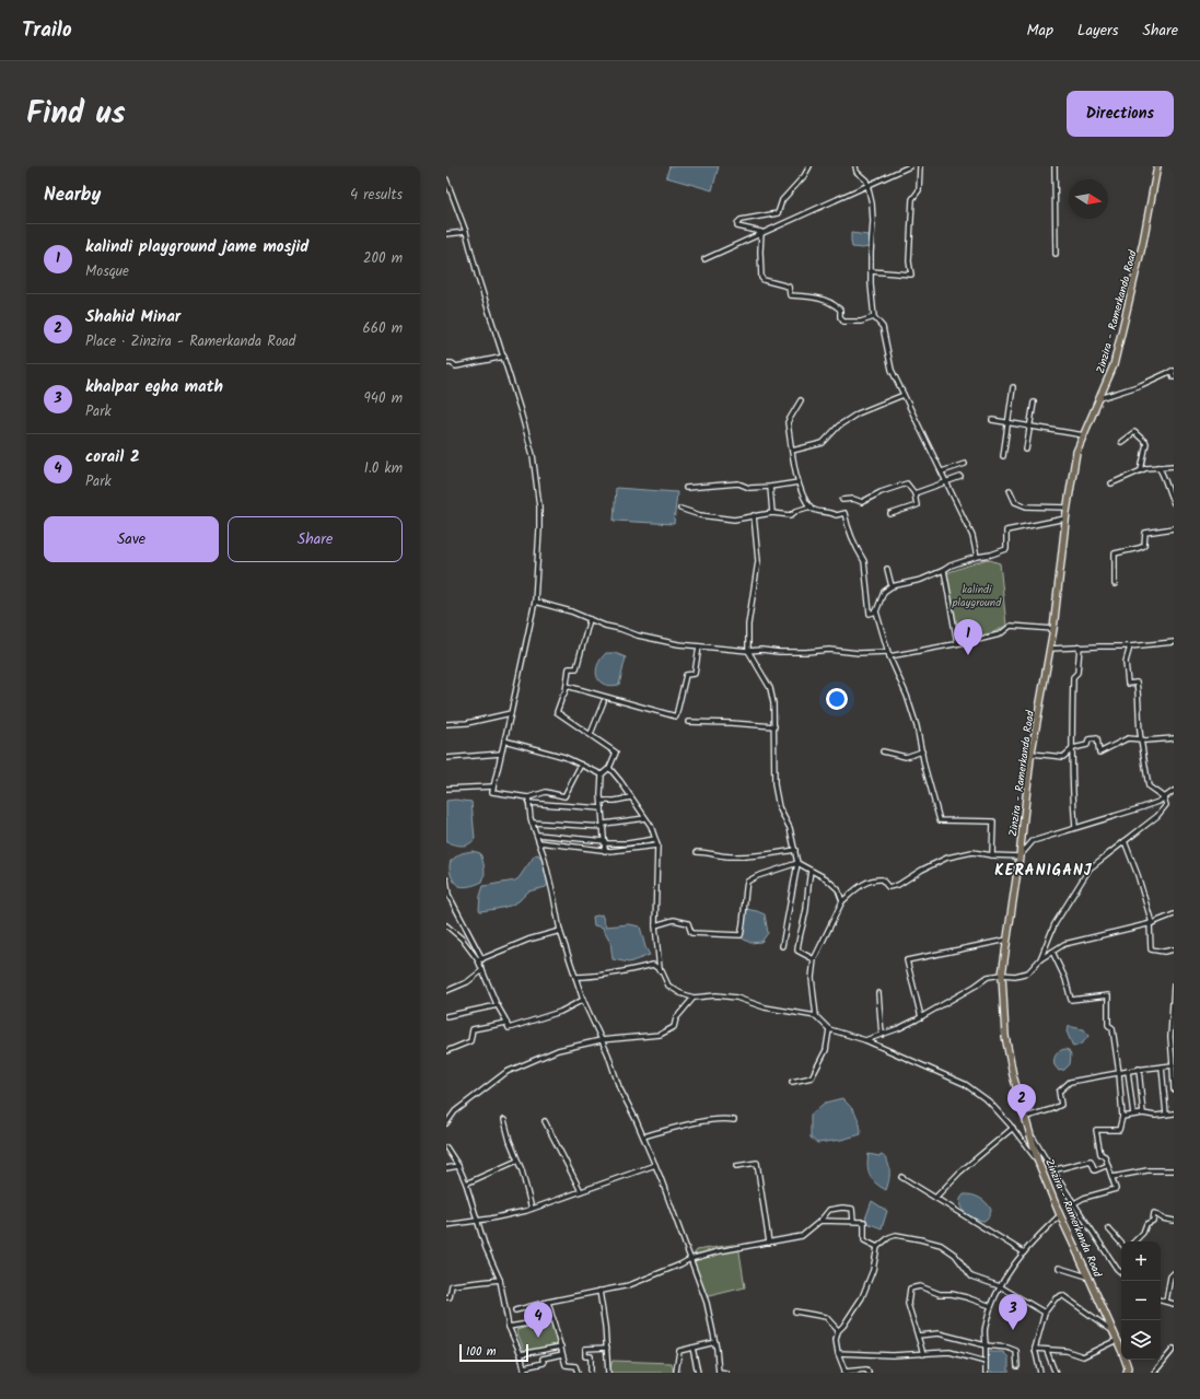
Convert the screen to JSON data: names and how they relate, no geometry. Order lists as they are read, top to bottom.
{
  "streets": {
    "main road": ["Zinzira - Ramerkanda Road"]
  },
  "districts": ["KERANIGANJ"],
  "parks": ["kalindi playground"],
  "scale_bar": "100 m",
  "north": "right",
  "page": {
    "header": "Trailo",
    "nav": ["Map", "Layers", "Share"],
    "title": "Find us",
    "buttons": [
      "Directions",
      ["Save", "Share"]
    ],
    "heading": ["Nearby", "4 results"],
    "list": [
      {
        "mark": "1",
        "name": "kalindi playground jame mosjid",
        "note": "Mosque",
        "value": "200 m"
      },
      {
        "mark": "2",
        "name": "Shahid Minar",
        "note": "Place · Zinzira - Ramerkanda Road",
        "value": "660 m"
      },
      {
        "mark": "3",
        "name": "khalpar egha math",
        "note": "Park",
        "value": "940 m"
      },
      {
        "mark": "4",
        "name": "corail 2",
        "note": "Park",
        "value": "1.0 km"
      }
    ],
    "pins": [
      "1",
      "2",
      "3",
      "4"
    ],
    "map_buttons": ["+", "−"],
    "scale": "100 m"
  }
}
